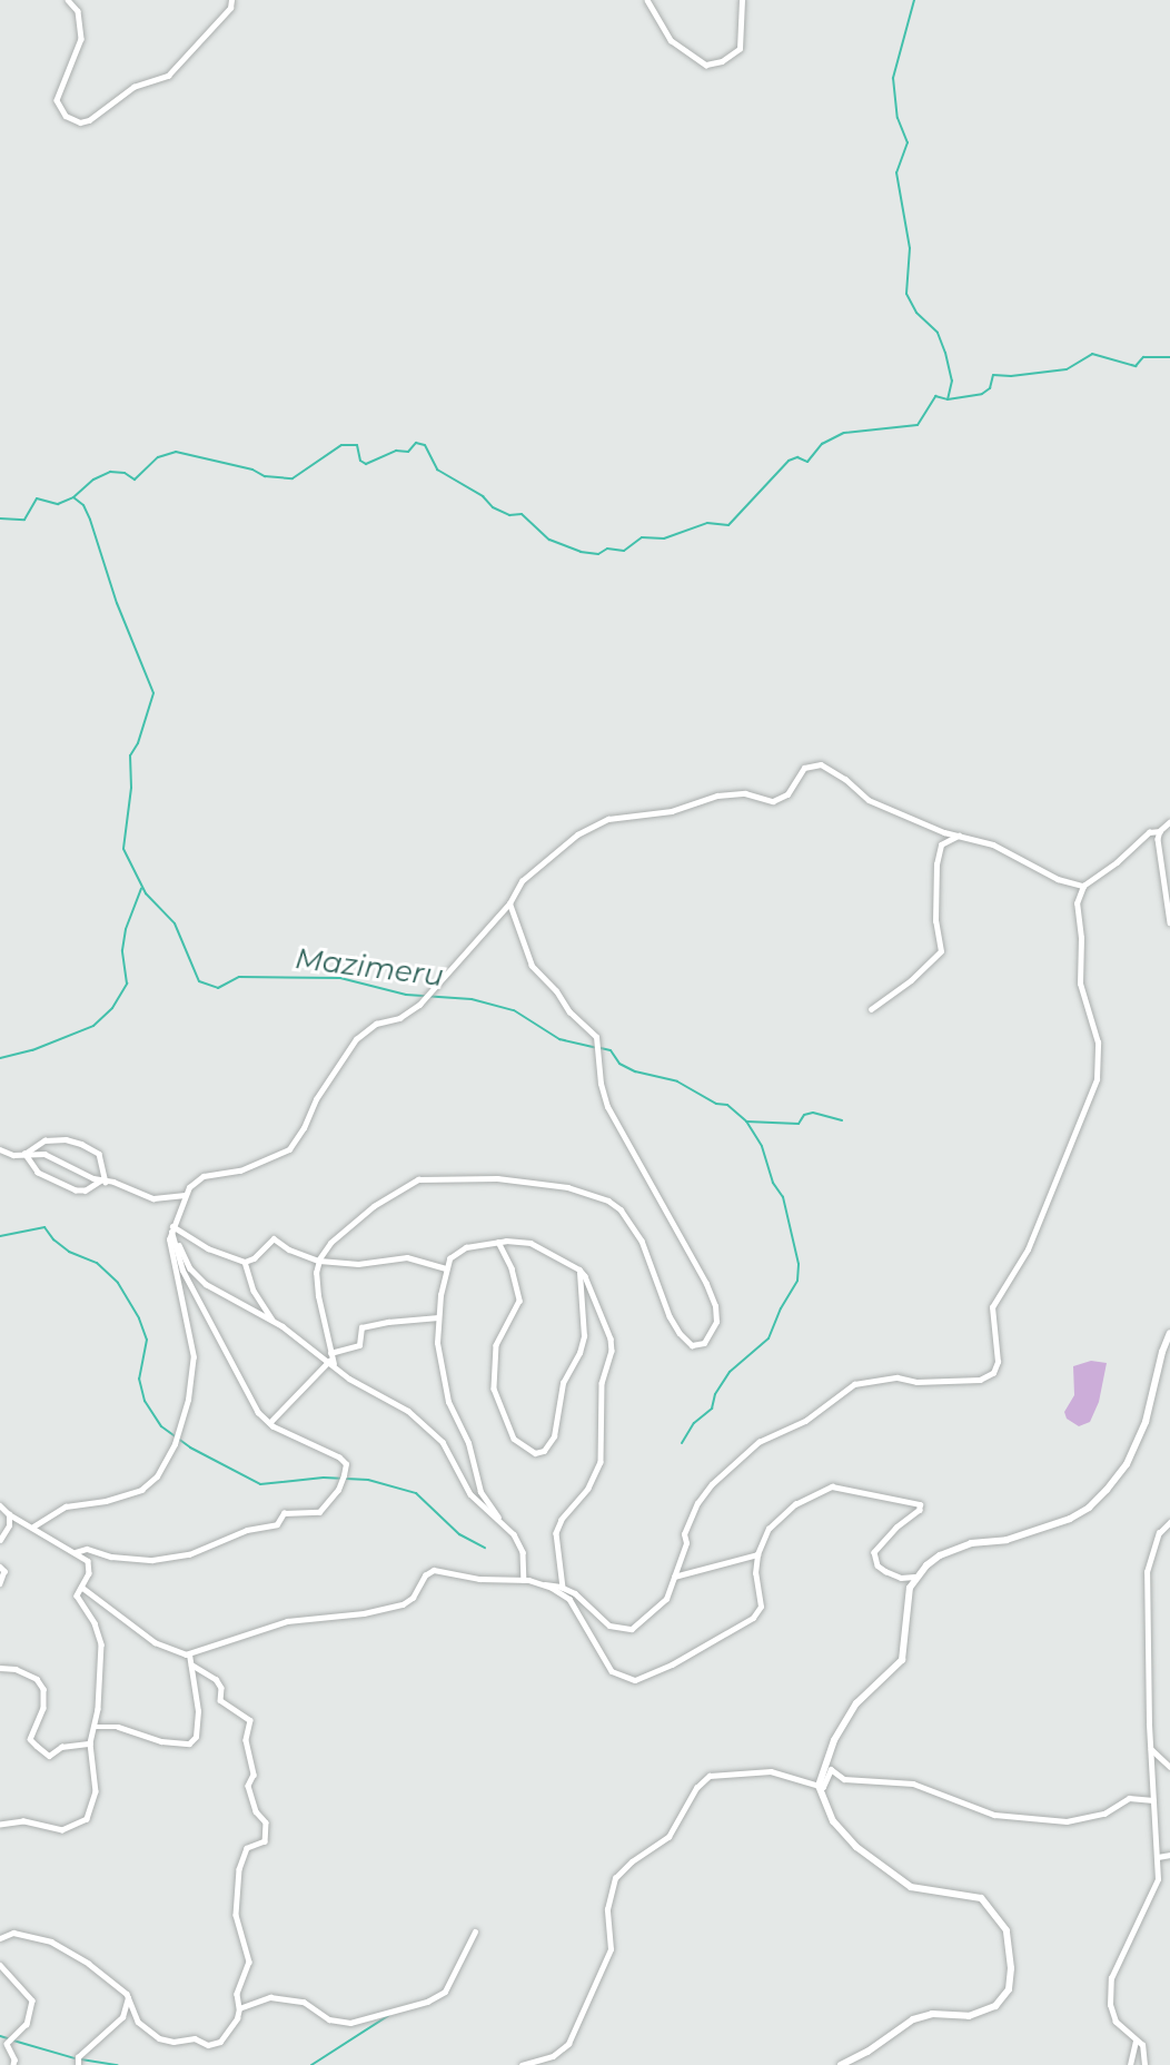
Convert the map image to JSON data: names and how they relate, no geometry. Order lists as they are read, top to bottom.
{
  "water": ["Mazimeru"]
}
